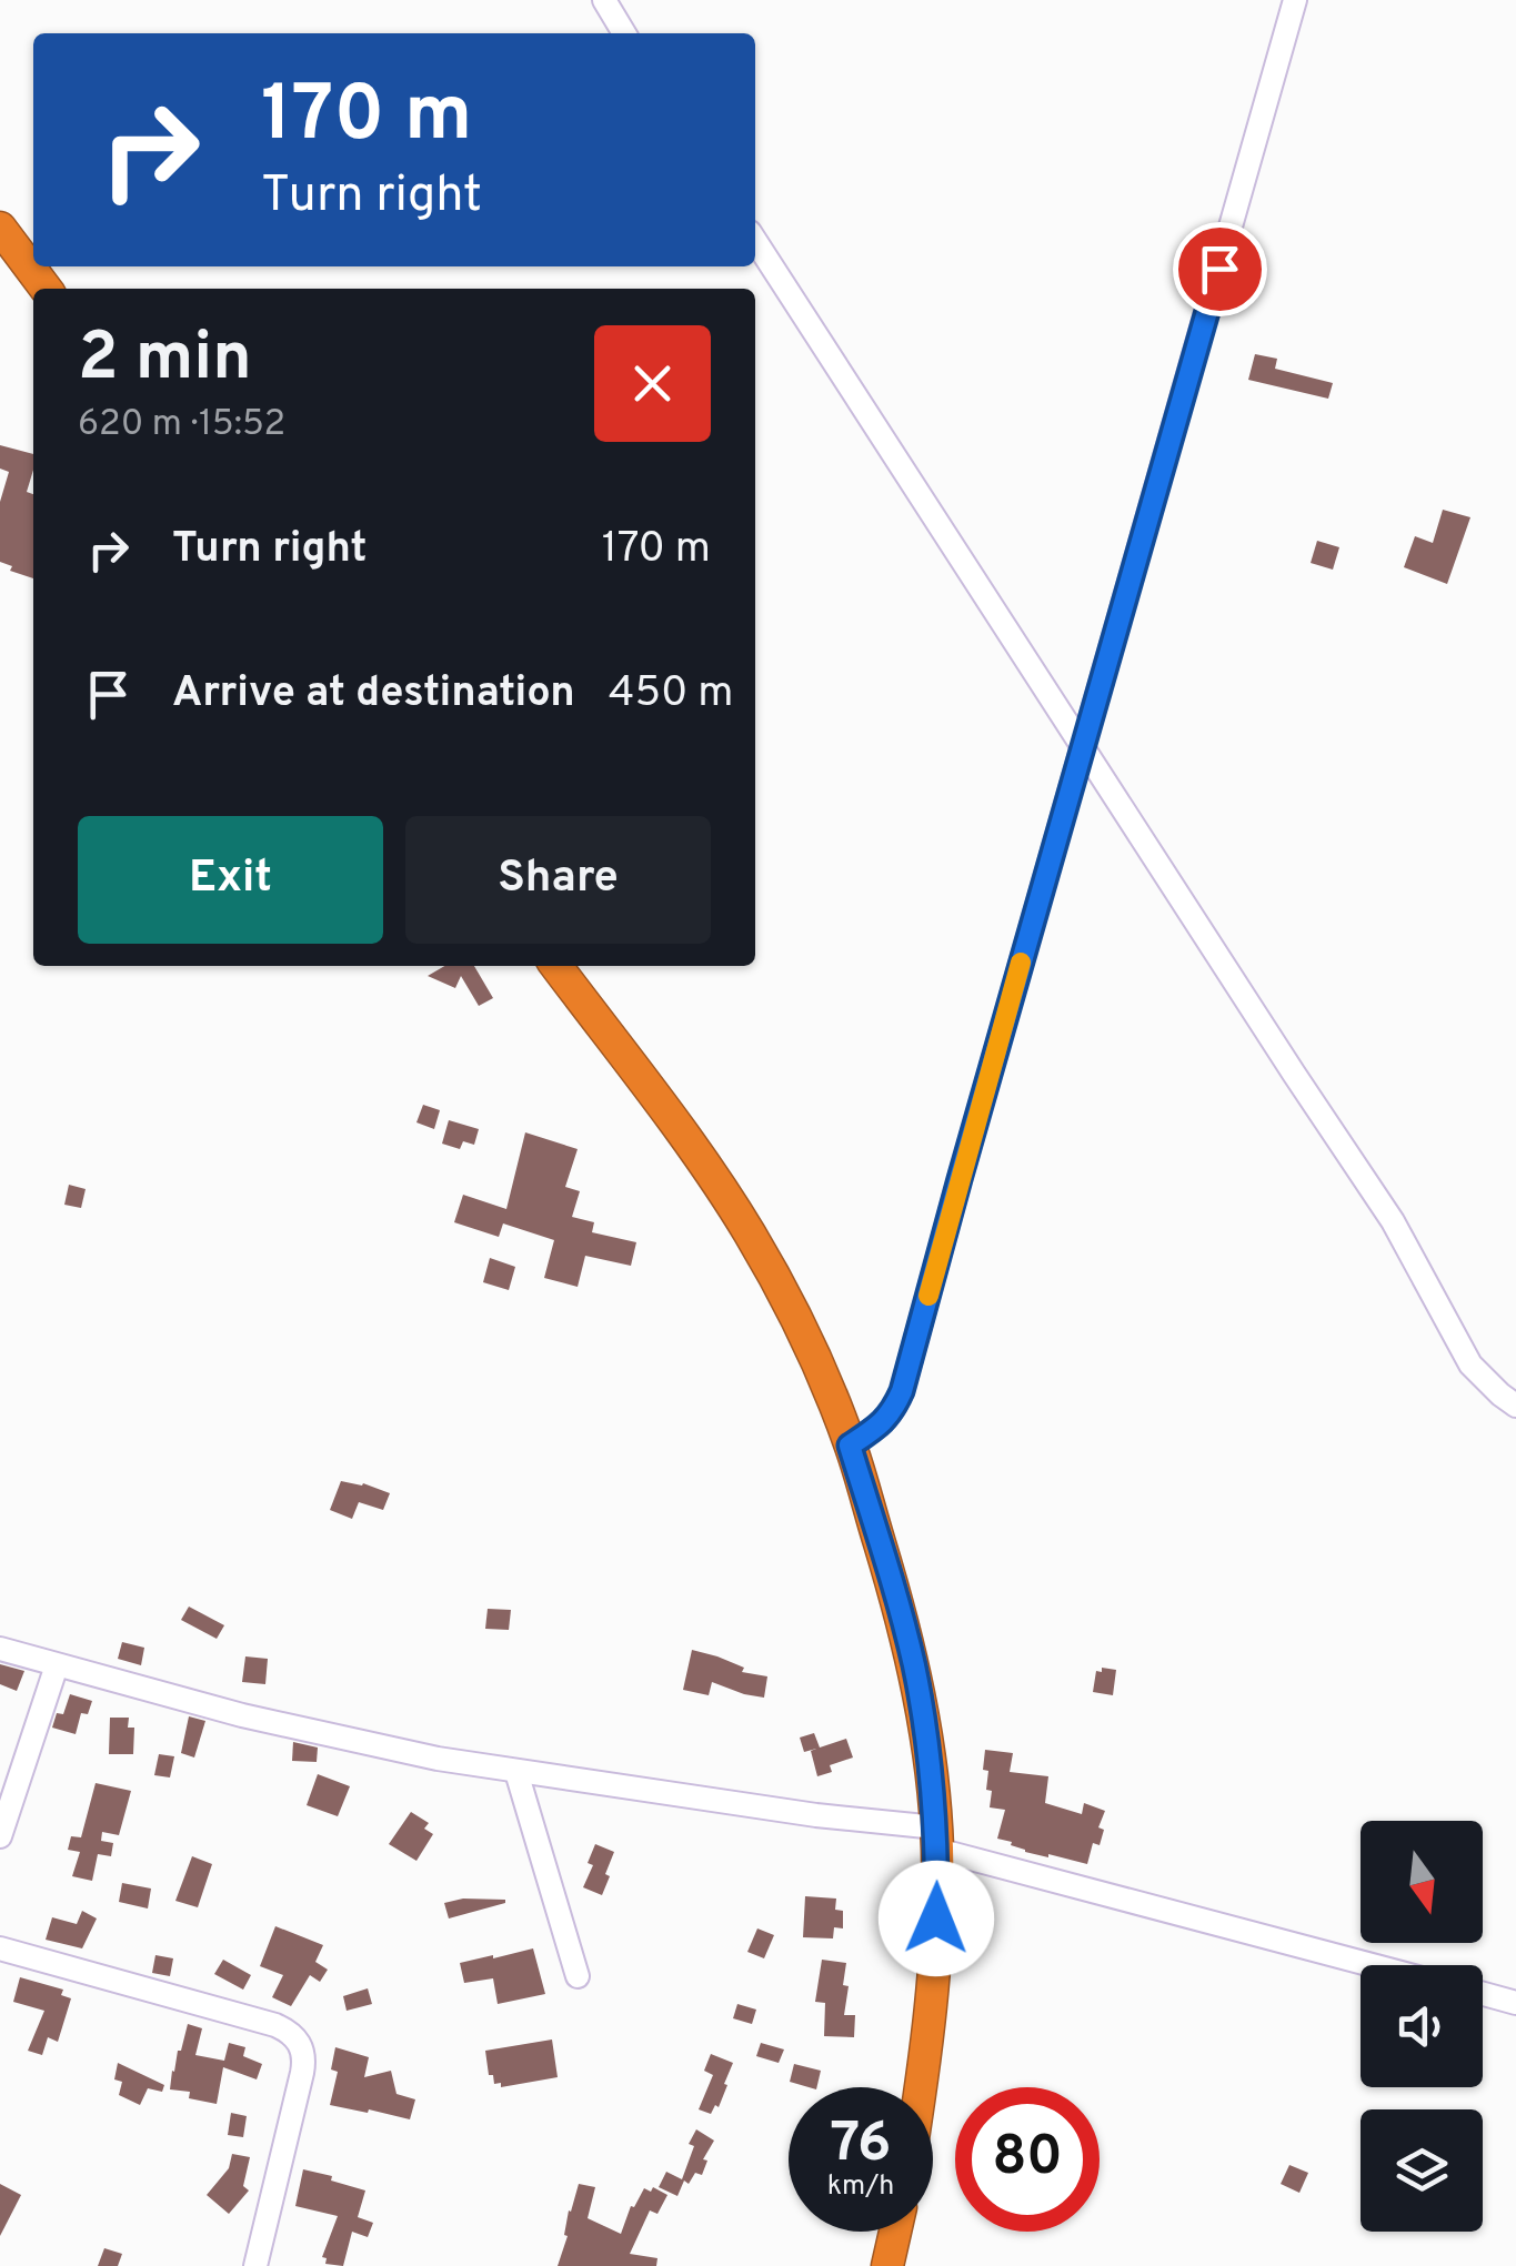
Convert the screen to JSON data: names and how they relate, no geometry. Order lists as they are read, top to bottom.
{
  "north": "bottom",
  "page": {
    "turn": ["170 m", "Turn right"],
    "heading": ["2 min", "620 m · 15:52"],
    "list": [
      {
        "name": "Turn right",
        "value": "170 m"
      },
      {
        "name": "Arrive at destination",
        "value": "450 m"
      }
    ],
    "buttons": ["Exit", "Share"],
    "speed": "76 km/h",
    "limit": "80"
  }
}
